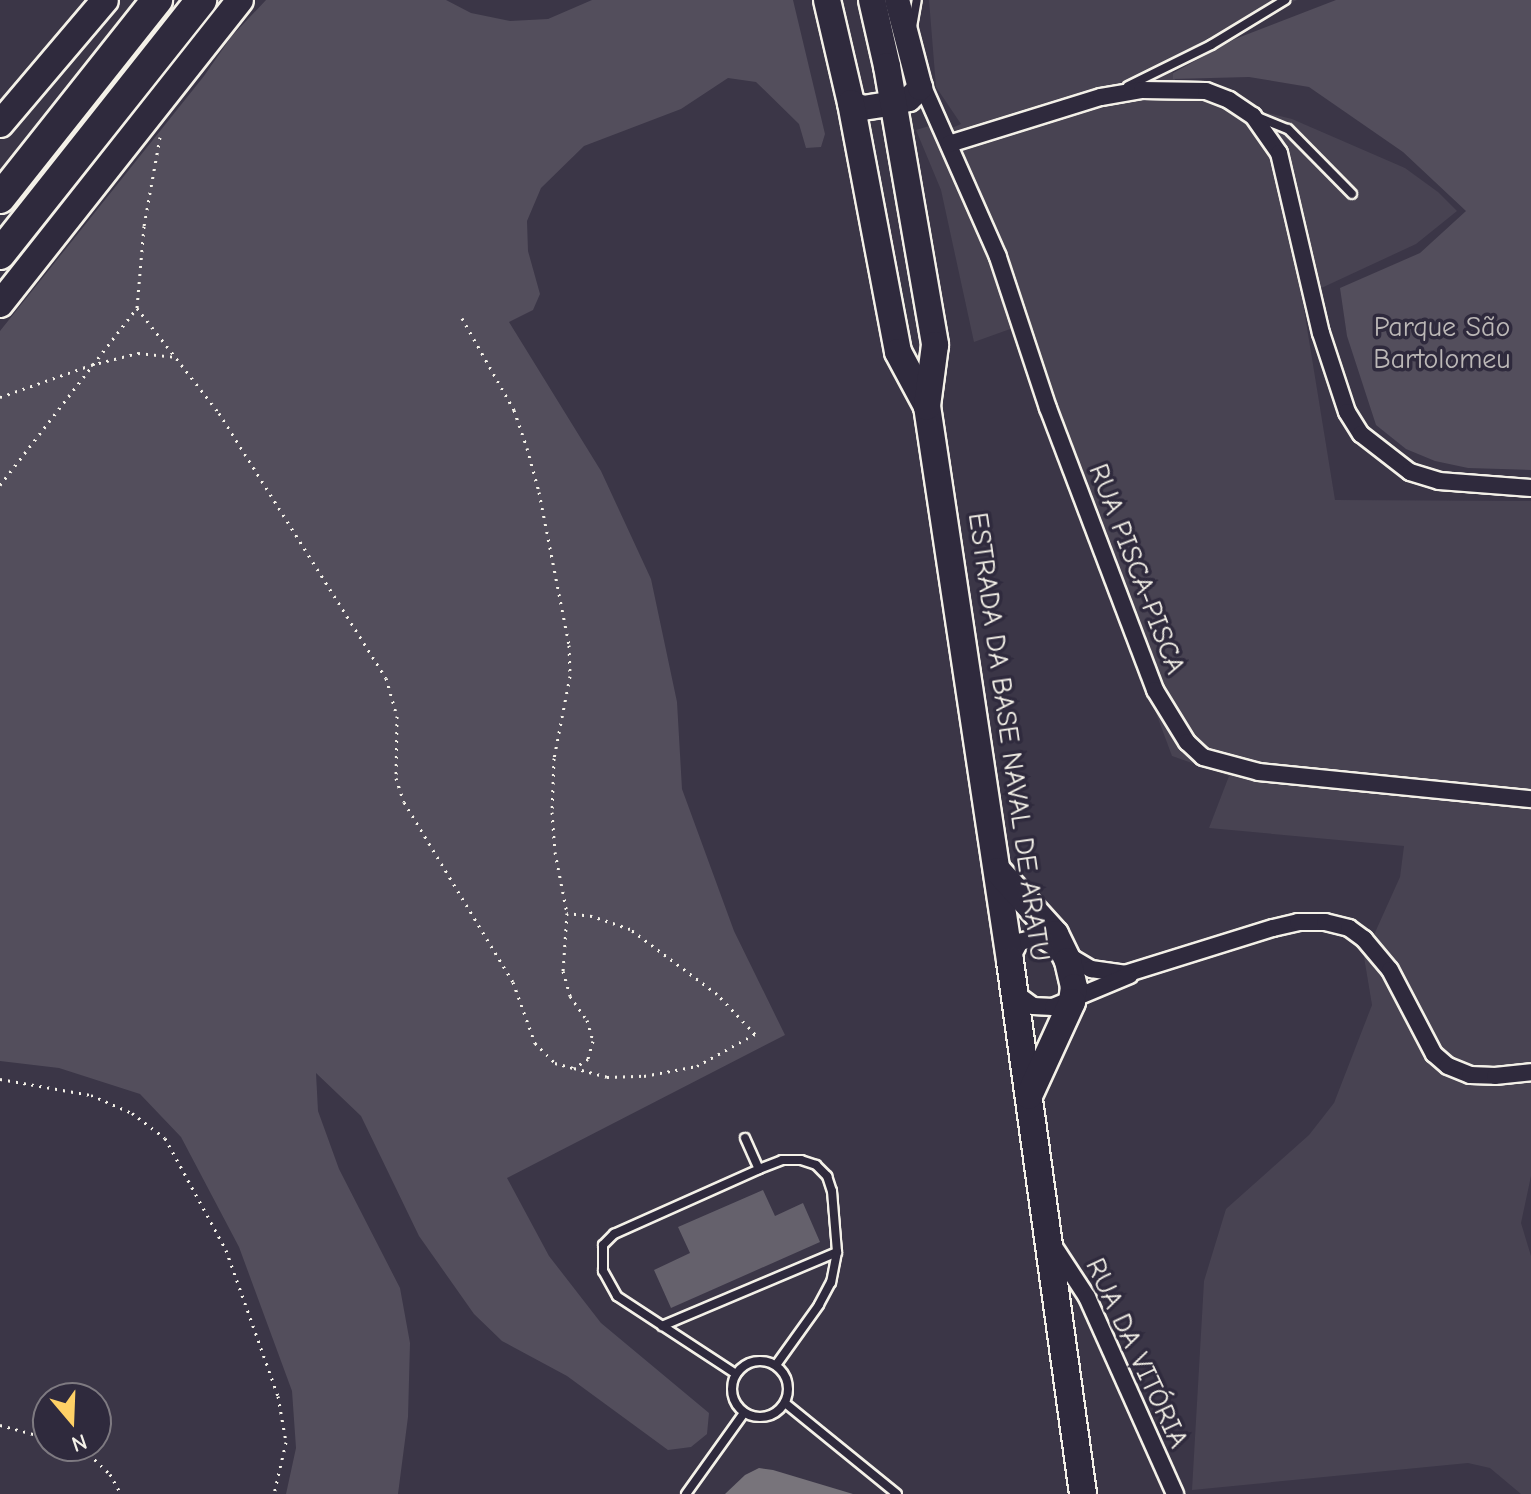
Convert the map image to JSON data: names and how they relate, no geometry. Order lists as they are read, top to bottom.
{
  "streets": {
    "main road": ["ESTRADA DA BASE NAVAL DE ARATU"],
    "street": ["RUA PISCA-PISCA", "RUA DA VITÓRIA"]
  },
  "crossings": [
    ["ESTRADA DA BASE NAVAL DE ARATU", "RUA DA VITÓRIA"]
  ],
  "parks": ["Parque São Bartolomeu"],
  "north": "bottom"
}
